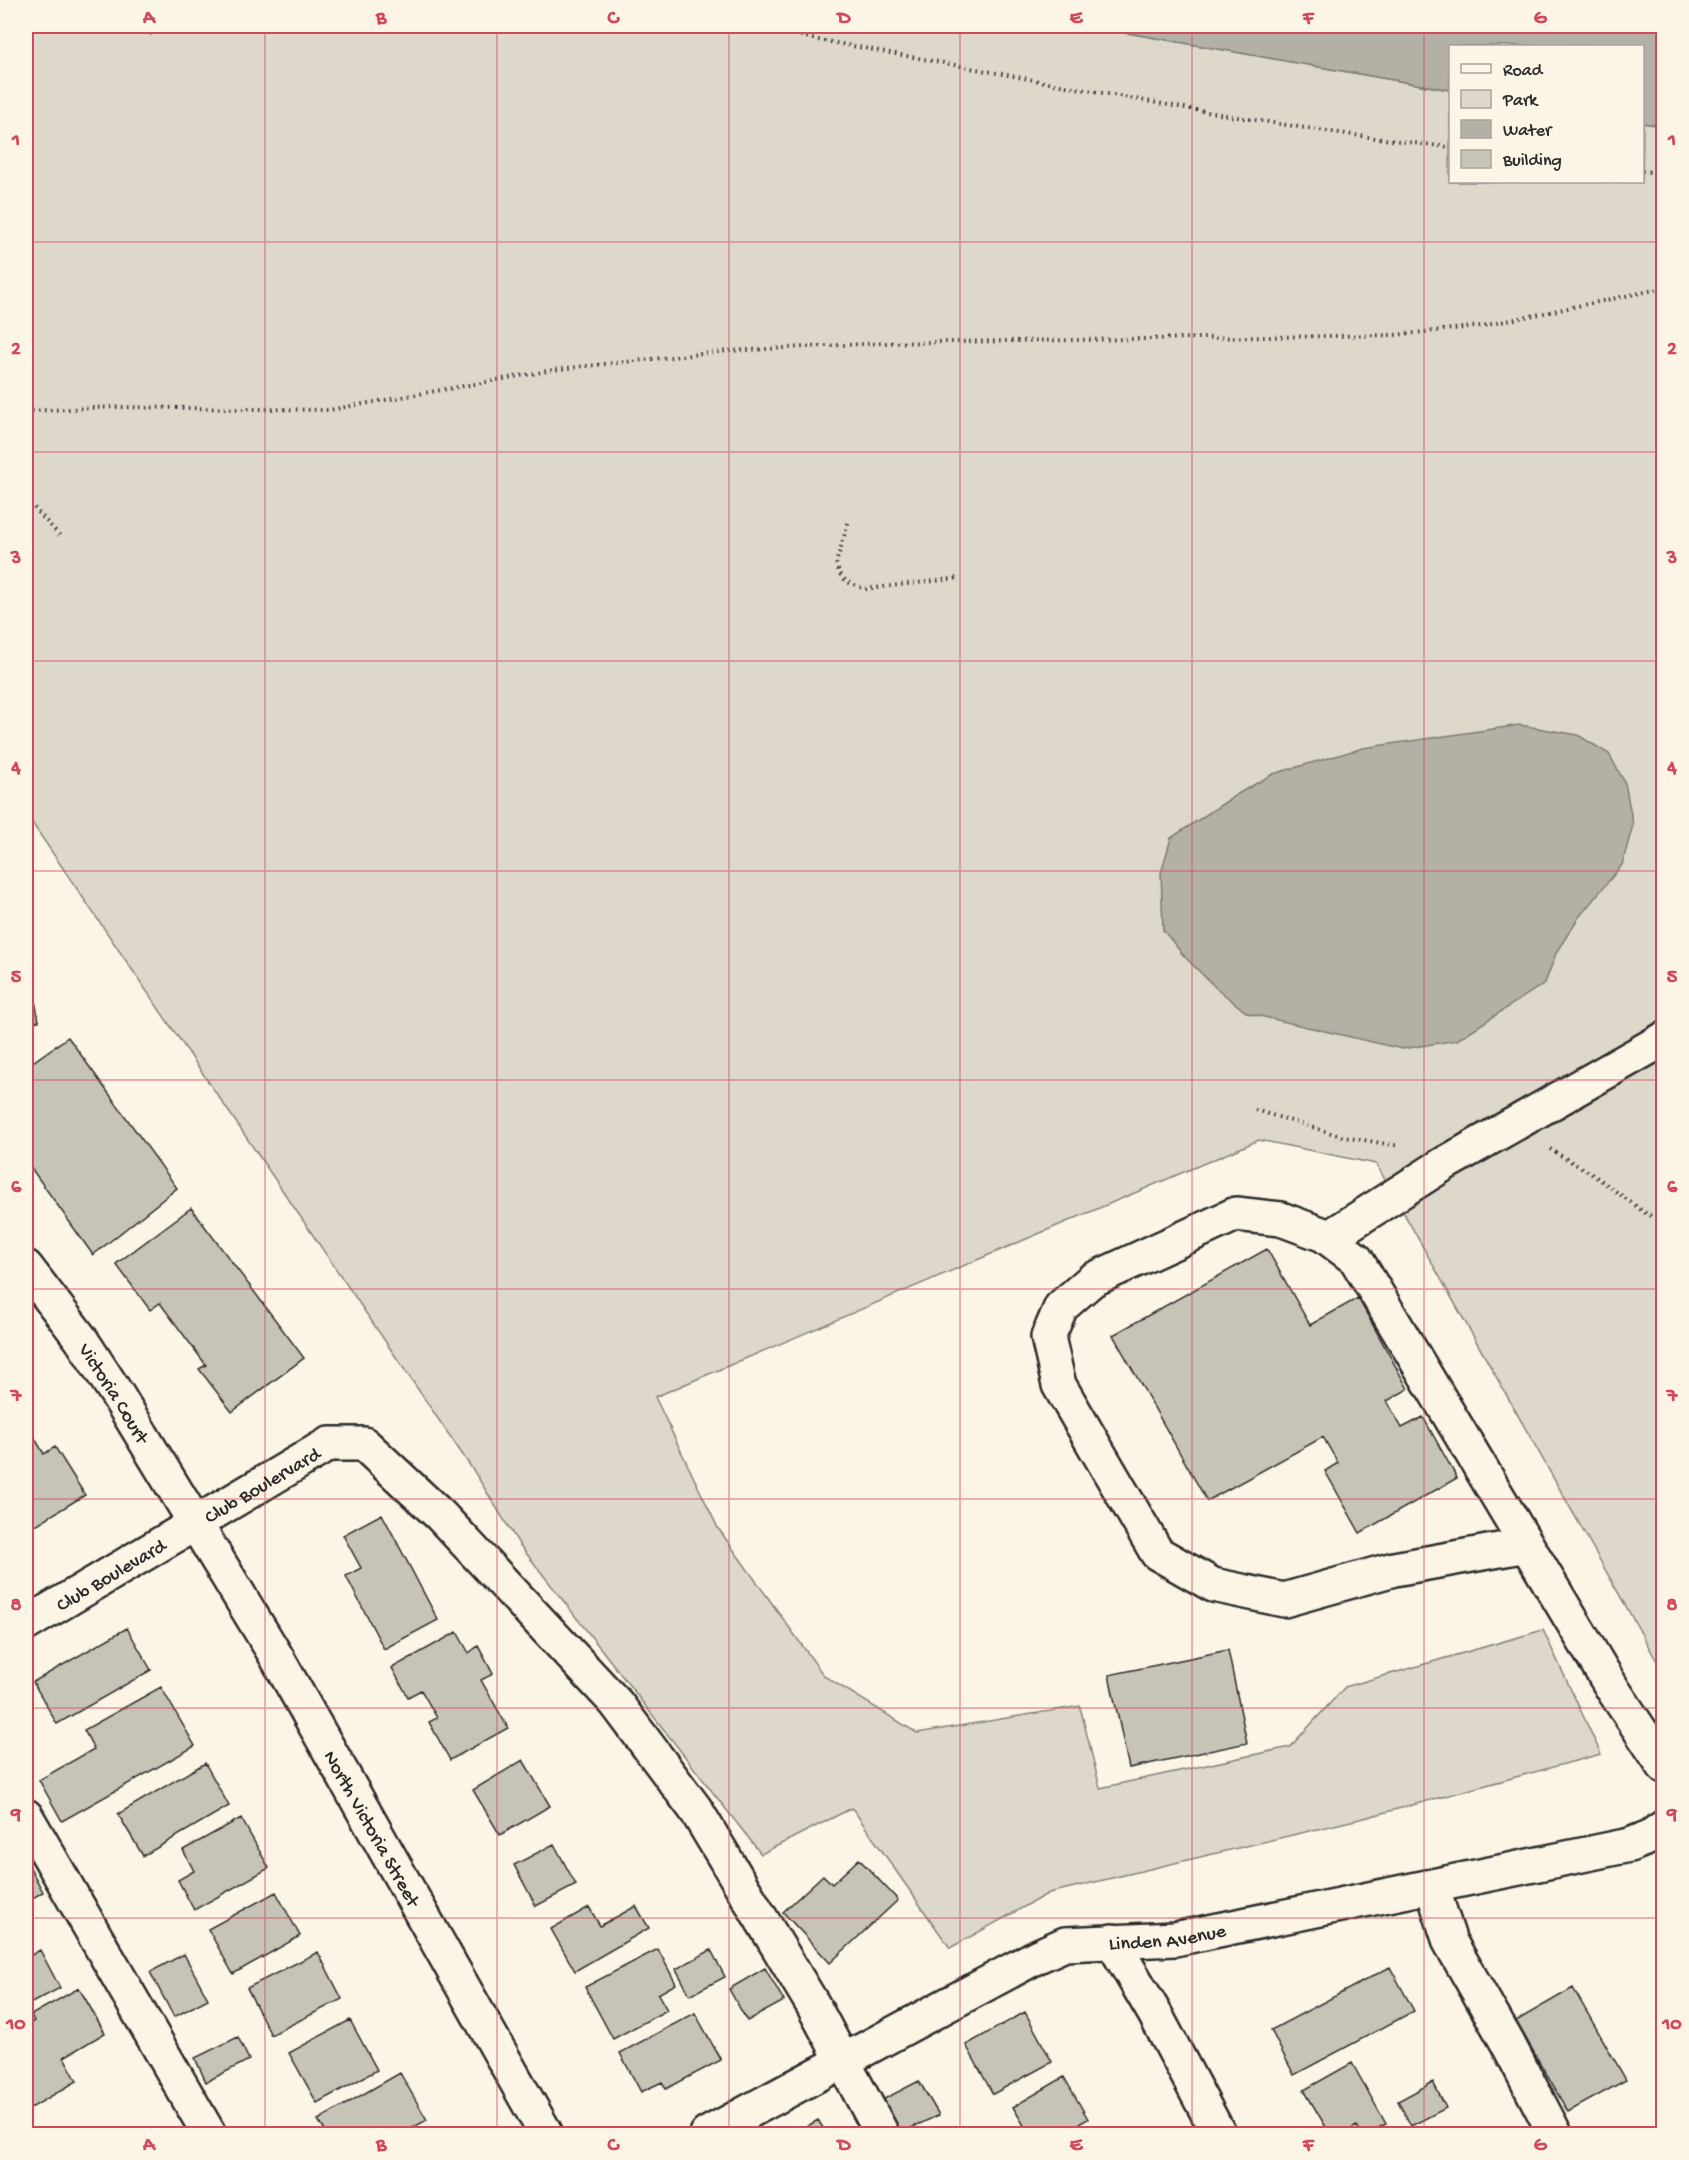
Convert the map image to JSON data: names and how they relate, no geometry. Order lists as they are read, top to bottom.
{
  "streets": {
    "street": [
      "Victoria Court",
      "Club Boulervard",
      "Club Boulevard",
      "North Victoria Street",
      "Linden Avenue"
    ]
  },
  "crossings": [
    ["Victoria Court", "Club Boulervard"],
    ["Victoria Court", "Club Boulevard"],
    ["Victoria Court", "North Victoria Street"],
    ["Club Boulervard", "Club Boulevard"],
    ["Club Boulervard", "North Victoria Street"],
    ["Club Boulervard", "Linden Avenue"],
    ["Club Boulevard", "North Victoria Street"]
  ],
  "legend": [
    "Road",
    "Park",
    "Water",
    "Building"
  ],
  "grid": {
    "columns": [
      "A",
      "B",
      "C",
      "D",
      "E",
      "F",
      "G"
    ],
    "rows": [
      "1",
      "2",
      "3",
      "4",
      "5",
      "6",
      "7",
      "8",
      "9",
      "10"
    ]
  }
}
